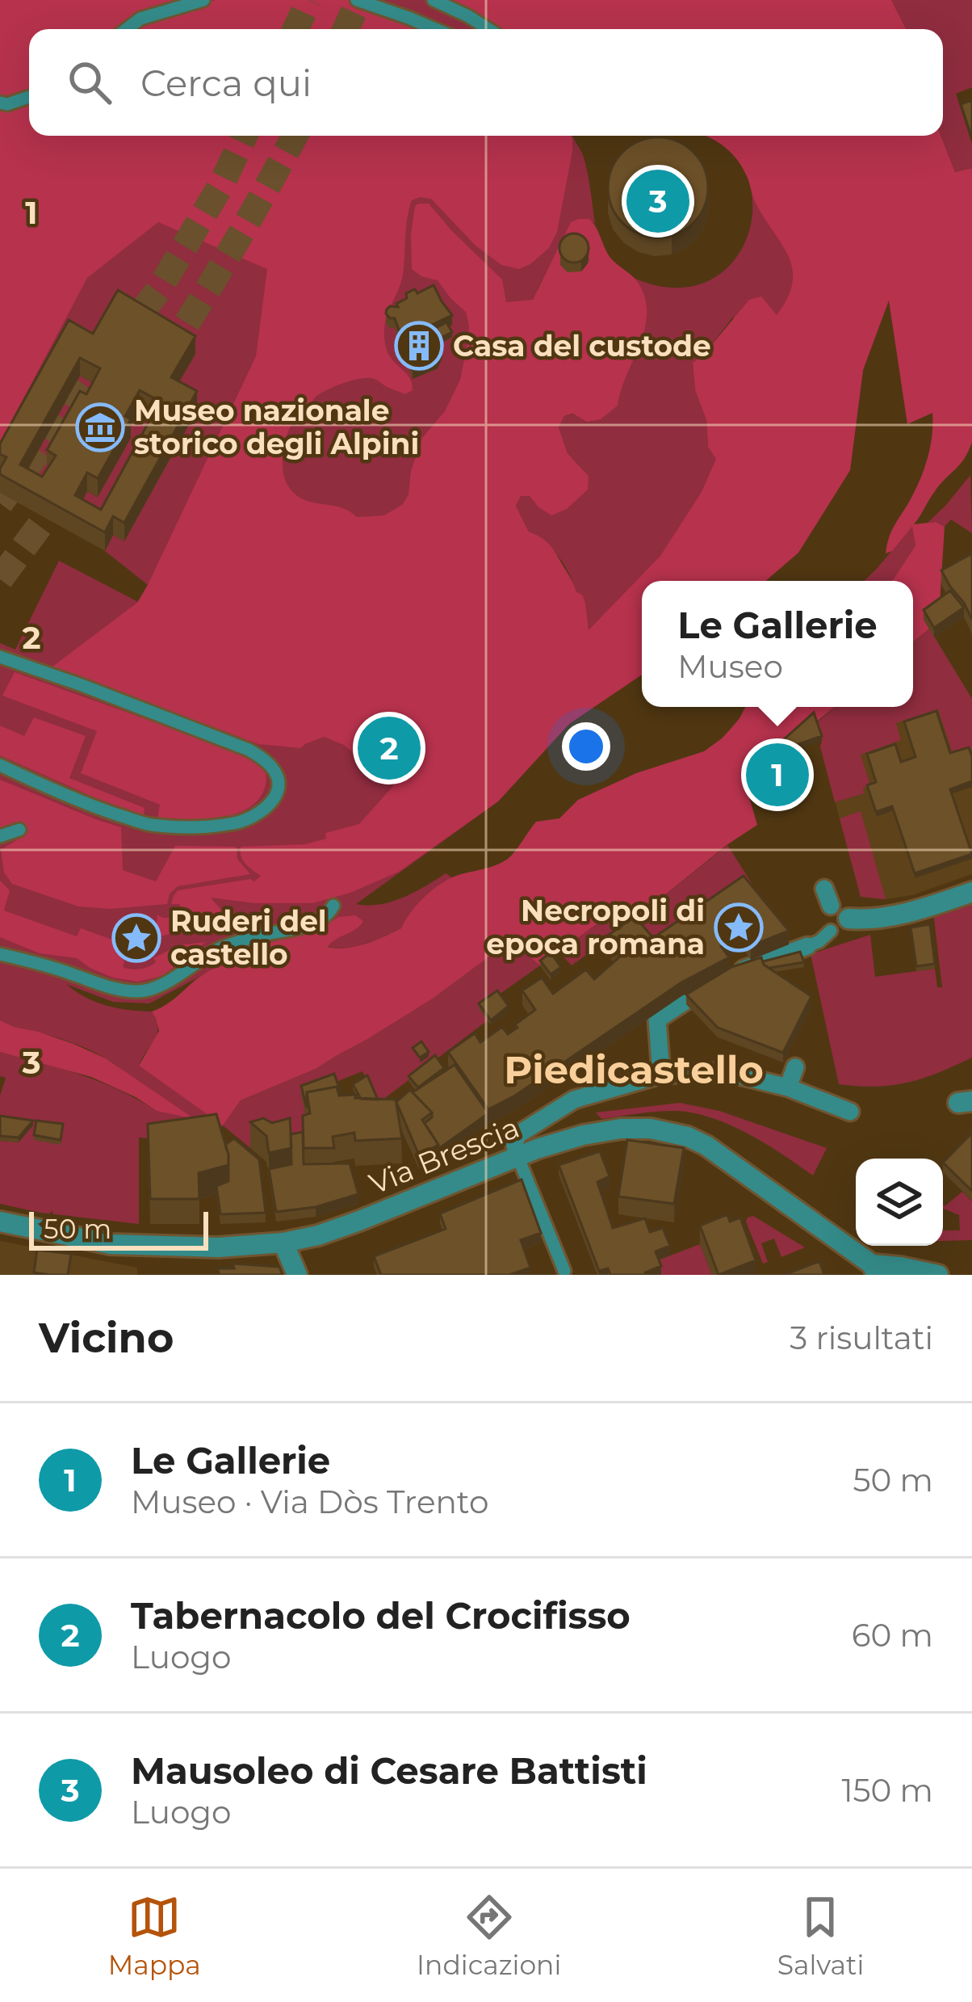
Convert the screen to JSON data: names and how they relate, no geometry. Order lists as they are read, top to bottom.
{
  "streets": {
    "street": ["Via Brescia"]
  },
  "districts": ["Piedicastello"],
  "places": {
    "building": ["Casa del custode"],
    "museum": ["Museo nazionale storico degli Alpini"],
    "place": ["Necropoli di epoca romana", "Ruderi del castello"]
  },
  "scale_bar": "50 m",
  "page": {
    "search": "Cerca qui",
    "pins": ["3", "2", "1"],
    "popup": ["Le Gallerie", "Museo"],
    "scale": "50 m",
    "heading": ["Vicino", "3 risultati"],
    "list": [
      {
        "mark": "1",
        "name": "Le Gallerie",
        "note": "Museo · Via Dòs Trento",
        "value": "50 m"
      },
      {
        "mark": "2",
        "name": "Tabernacolo del Crocifisso",
        "note": "Luogo",
        "value": "60 m"
      },
      {
        "mark": "3",
        "name": "Mausoleo di Cesare Battisti",
        "note": "Luogo",
        "value": "150 m"
      }
    ],
    "nav": ["Mappa", "Indicazioni", "Salvati"]
  },
  "grid": {
    "rows": ["1", "2", "3"]
  }
}
